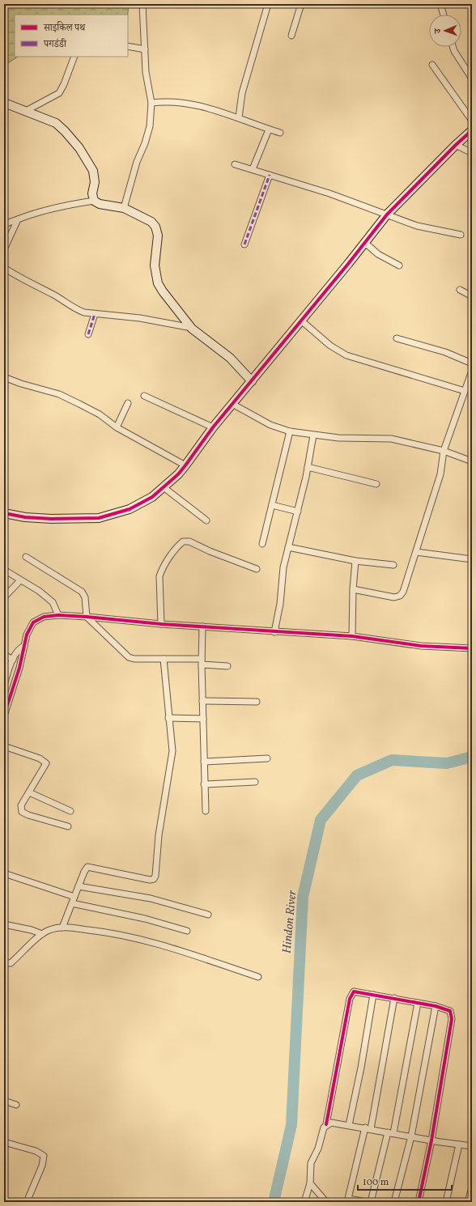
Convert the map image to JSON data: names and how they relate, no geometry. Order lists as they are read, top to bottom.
{
  "water": ["Hindon River"],
  "legend": ["साइकिल पथ", "पगडंडी"],
  "scale_bar": "100 m",
  "north": "left"
}
